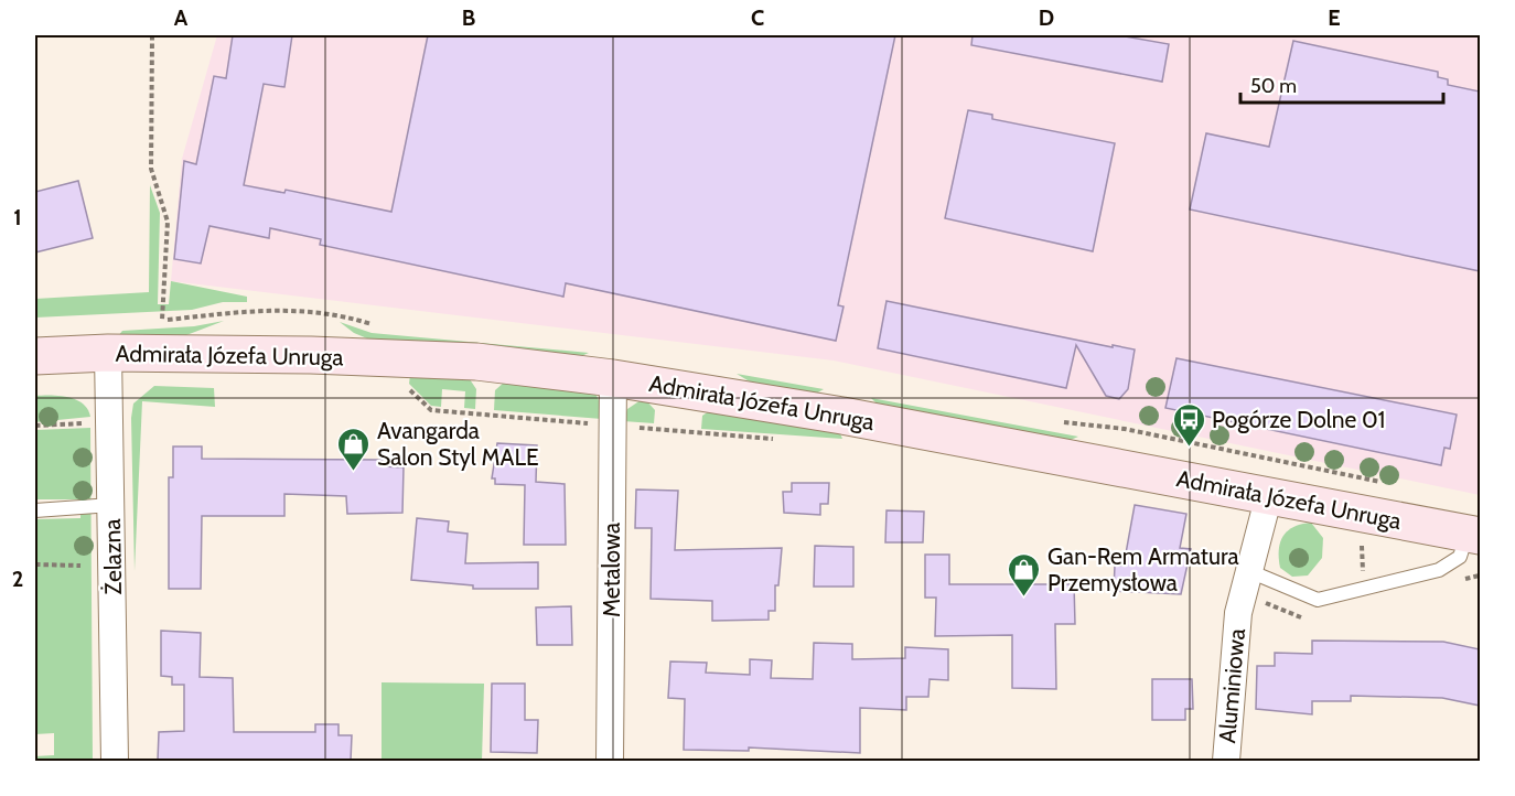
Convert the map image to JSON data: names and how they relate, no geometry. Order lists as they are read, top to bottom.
{
  "streets": {
    "street": [
      "Admirała Józefa Unruga",
      "Żelazna",
      "Metalowa",
      "Aluminiowa"
    ]
  },
  "crossings": [
    ["Admirała Józefa Unruga", "Żelazna"],
    ["Admirała Józefa Unruga", "Metalowa"],
    ["Admirała Józefa Unruga", "Aluminiowa"]
  ],
  "places": {
    "bus stop": ["Pogórze Dolne 01"],
    "shop": ["Avangarda Salon Styl MALE", "Gan-Rem Armatura Przemysłowa"]
  },
  "scale_bar": "50 m",
  "grid": {
    "columns": [
      "A",
      "B",
      "C",
      "D",
      "E"
    ],
    "rows": ["1", "2"]
  }
}
